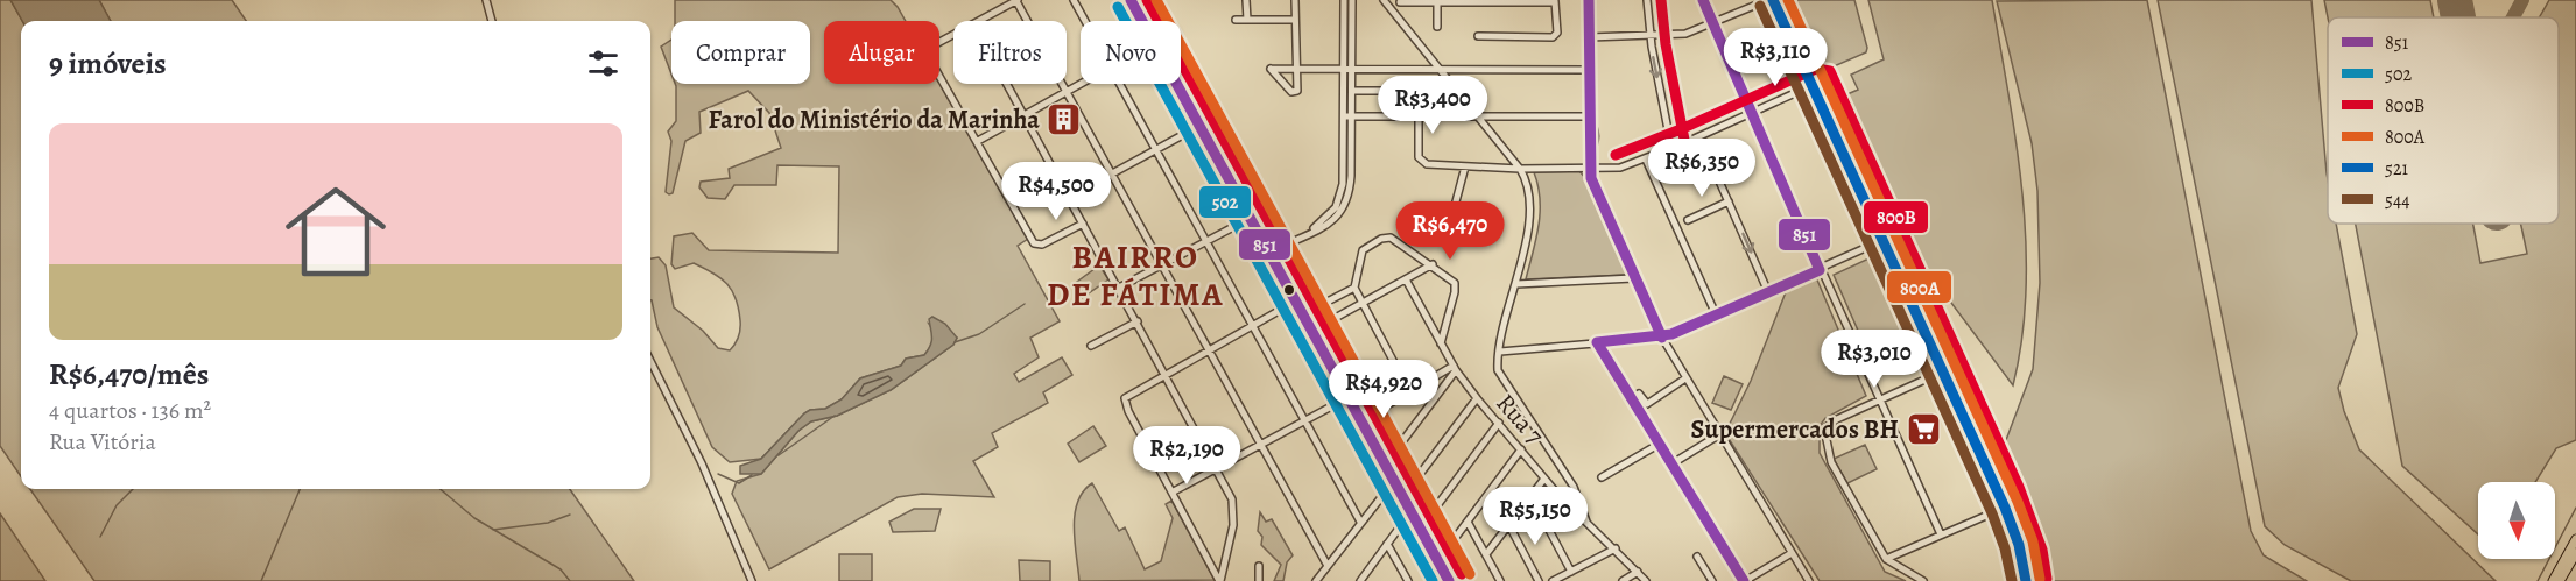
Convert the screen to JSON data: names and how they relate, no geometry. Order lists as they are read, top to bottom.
{
  "streets": {
    "street": ["Rua 7"]
  },
  "districts": ["BAIRRO DE FÁTIMA"],
  "places": {
    "building": ["Farol do Ministério da Marinha"],
    "supermarket": ["Supermercados BH"]
  },
  "lines": [
    "transit line 851",
    "transit line 800B",
    "transit line 800A",
    "transit line 521",
    "transit line 544",
    "transit line 502"
  ],
  "legend": [
    "851",
    "502",
    "800B",
    "800A",
    "521",
    "544"
  ],
  "north": "bottom",
  "page": {
    "chip": [
      "Comprar",
      "Alugar",
      "Filtros",
      "Novo"
    ],
    "heading": "9 imóveis",
    "price": [
      "R$3,110",
      "R$3,400",
      "R$6,350",
      "R$4,500",
      "R$6,470",
      "R$3,010",
      "R$4,920",
      "R$2,190",
      "R$5,150"
    ],
    "list": [
      {
        "name": "R$6,470/mês",
        "note": "4 quartos · 136 m² · Rua Vitória"
      }
    ]
  }
}
